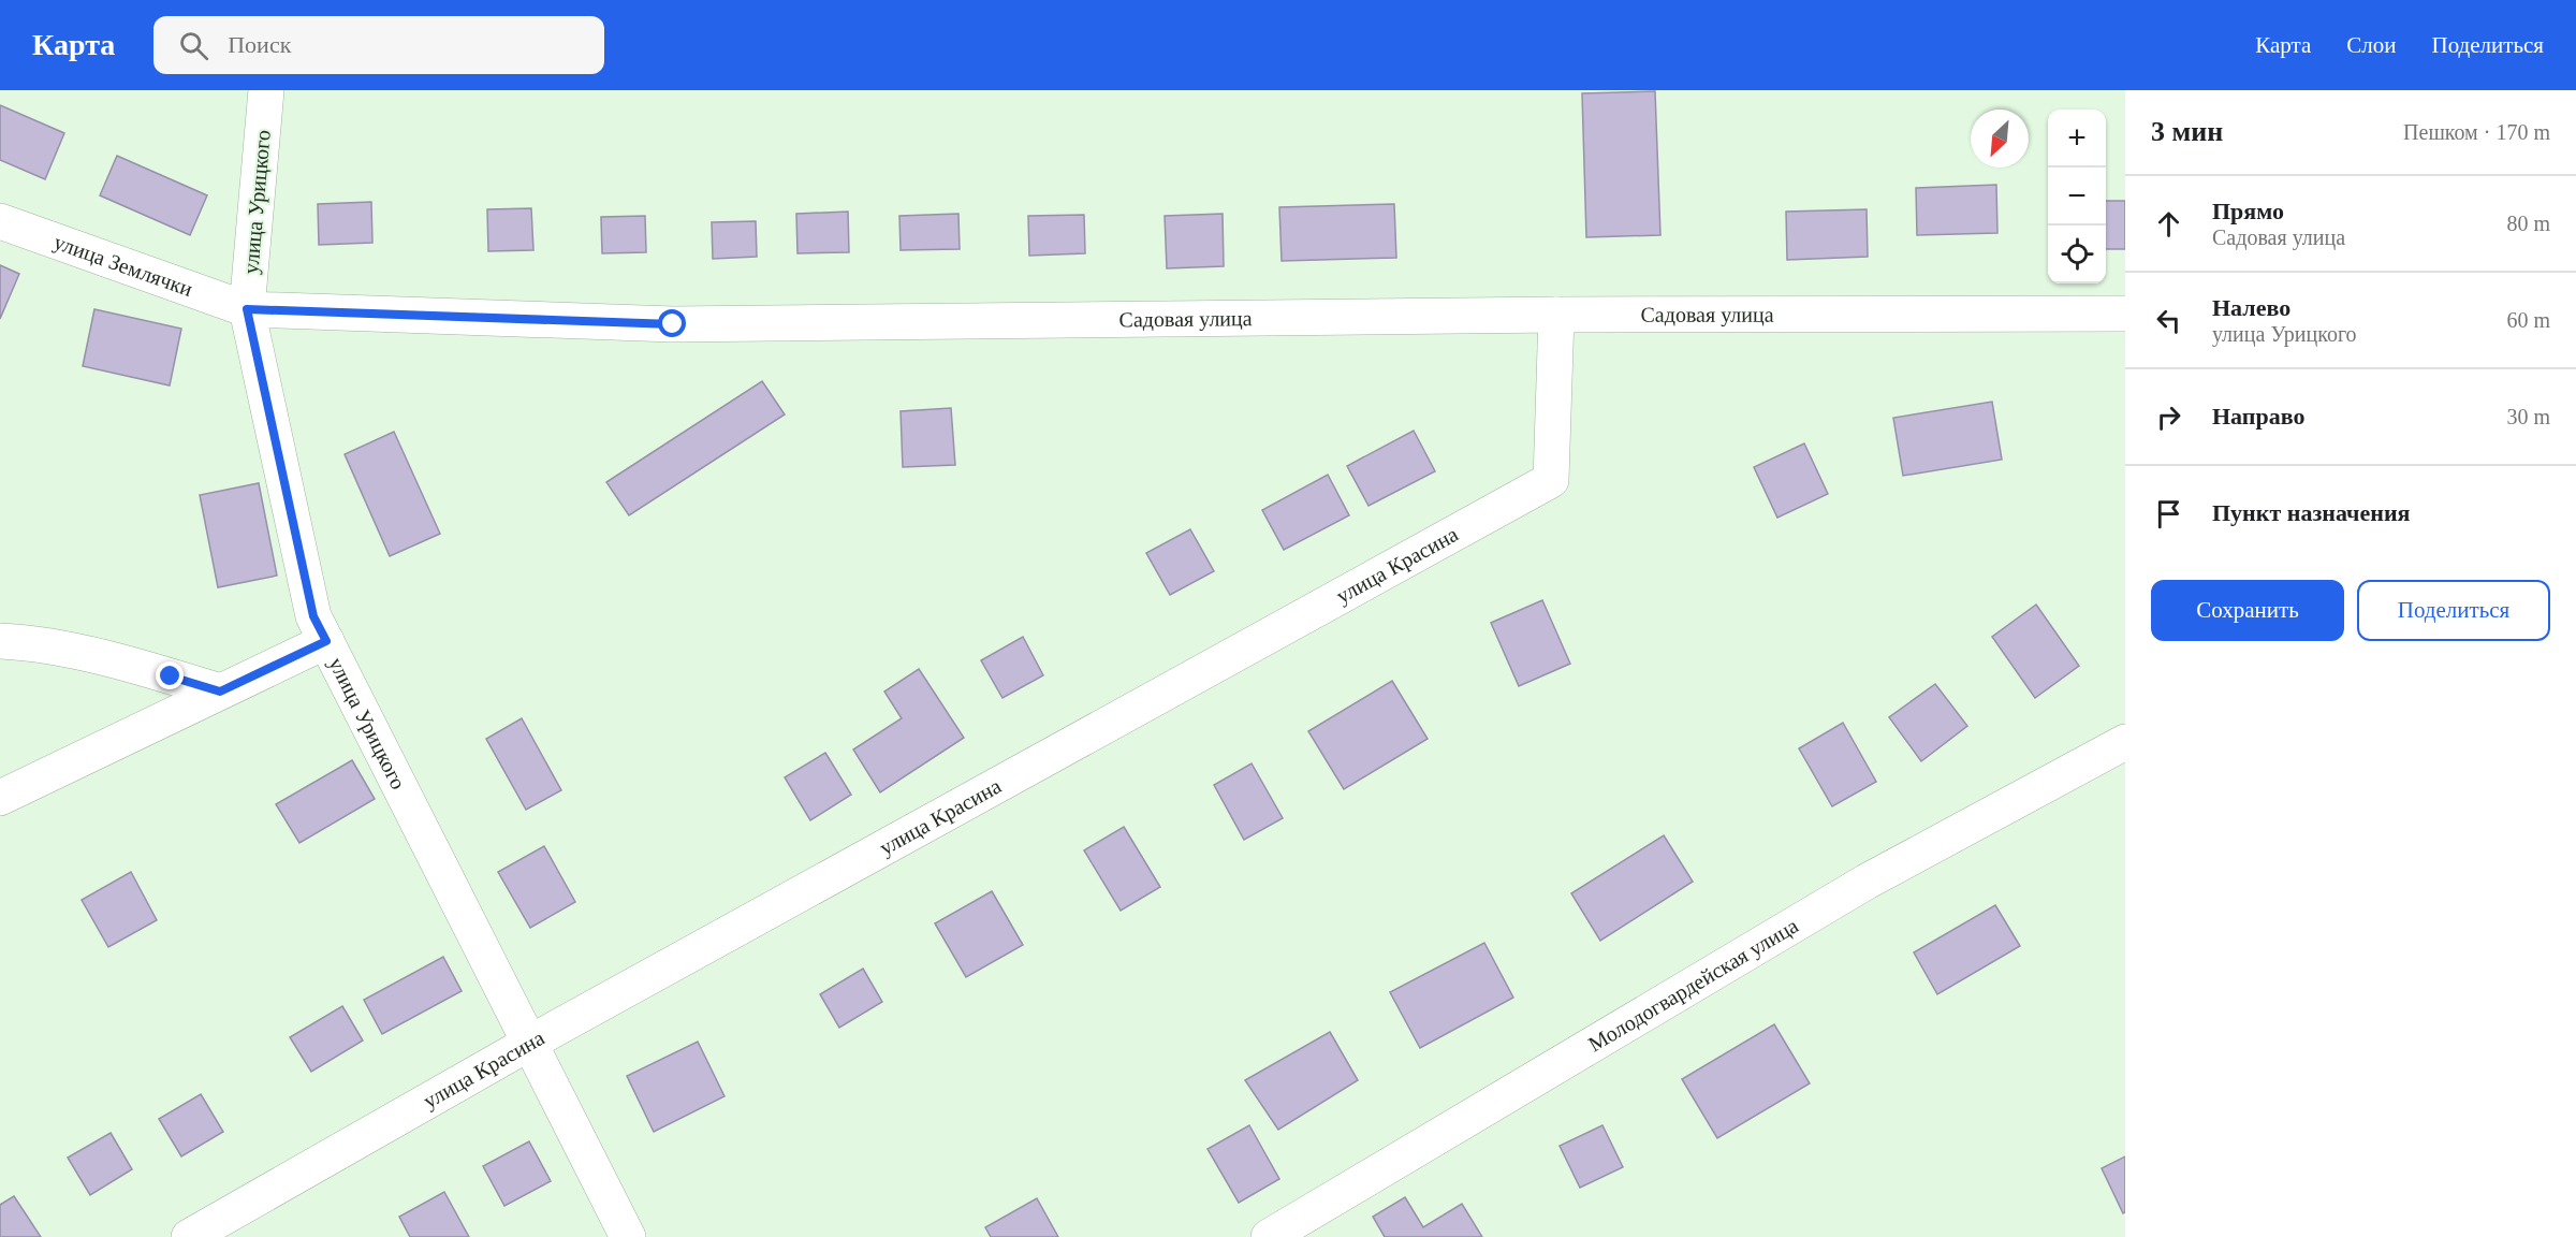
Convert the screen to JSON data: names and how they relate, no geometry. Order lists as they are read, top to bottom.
{
  "streets": {
    "street": [
      "улица Урицкого",
      "улица Землячки",
      "Садовая улица",
      "улица Красина",
      "Молодогвардейская улица"
    ]
  },
  "crossings": [
    ["улица Урицкого", "улица Землячки"],
    ["улица Урицкого", "Садовая улица"],
    ["улица Урицкого", "улица Красина"],
    ["улица Землячки", "Садовая улица"],
    ["Садовая улица", "улица Красина"]
  ],
  "north": "bottom left",
  "page": {
    "header": "Карта",
    "search": "Поиск",
    "nav": ["Карта", "Слои", "Поделиться"],
    "heading": ["3 мин", "Пешком · 170 m"],
    "map_buttons": ["+", "−"],
    "list": [
      ["Прямо", "Садовая улица", "80 m"],
      ["Налево", "улица Урицкого", "60 m"],
      ["Направо", "30 m"],
      "Пункт назначения"
    ],
    "buttons": ["Сохранить", "Поделиться"]
  }
}
